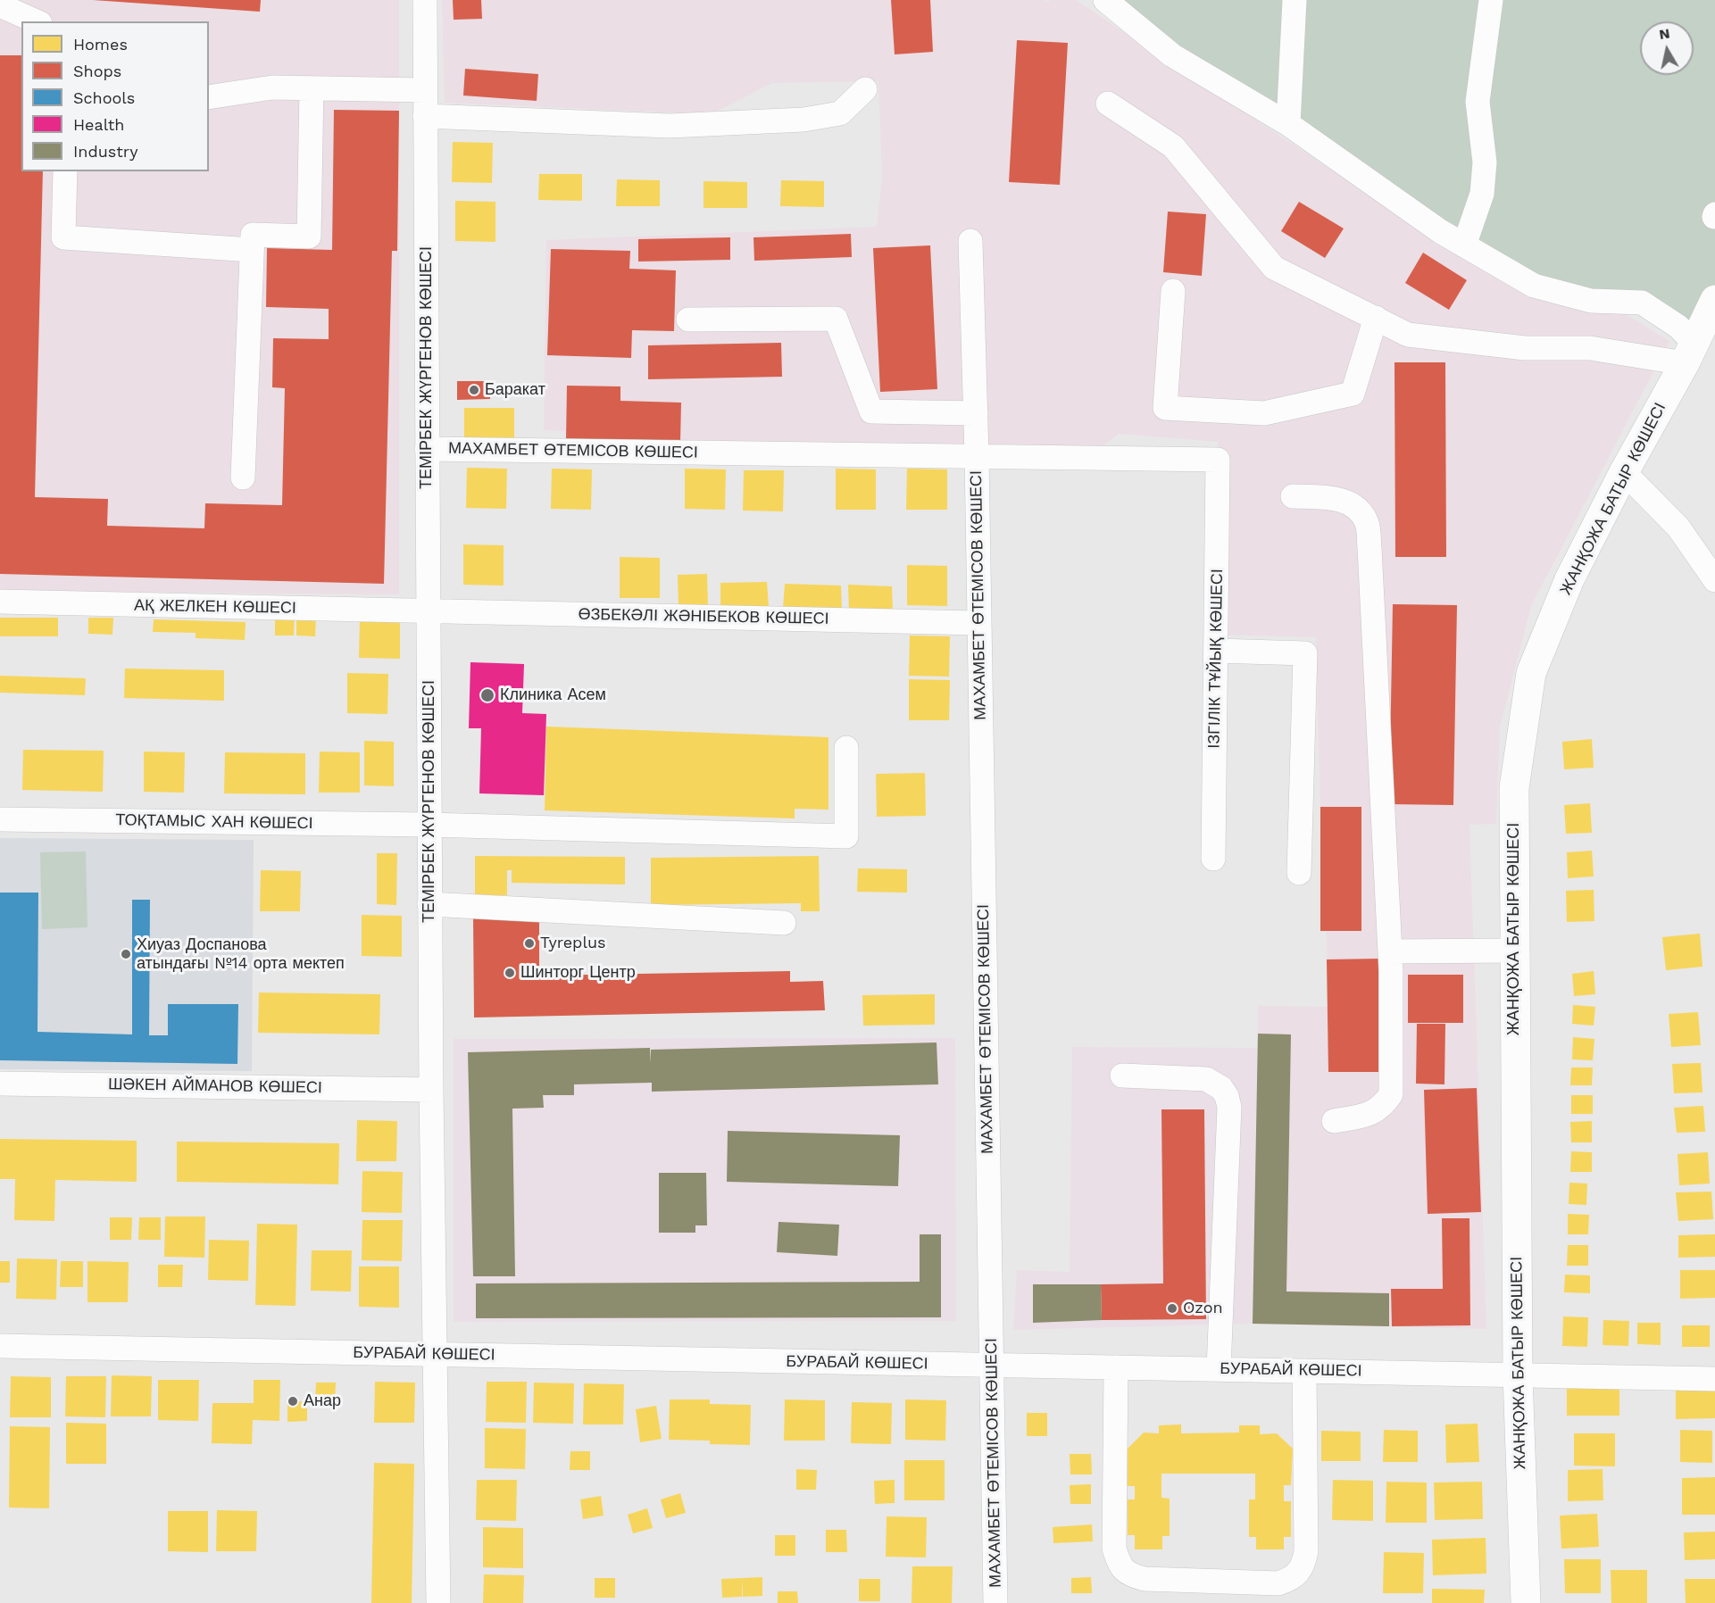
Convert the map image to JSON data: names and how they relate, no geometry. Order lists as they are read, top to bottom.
{
  "streets": {
    "main road": ["ЖАНҚОЖА БАТЫР КӨШЕСІ"],
    "street": [
      "ТЕМІРБЕК ЖҮРГЕНОВ КӨШЕСІ",
      "МАХАМБЕТ ӨТЕМІСОВ КӨШЕСІ",
      "АҚ ЖЕЛКЕН КӨШЕСІ",
      "ӨЗБЕКӘЛІ ЖӘНІБЕКОВ КӨШЕСІ",
      "ІЗГІЛІК ТҰЙЫҚ КӨШЕСІ",
      "ТОҚТАМЫС ХАН КӨШЕСІ",
      "ШӘКЕН АЙМАНОВ КӨШЕСІ",
      "БУРАБАЙ КӨШЕСІ"
    ]
  },
  "crossings": [
    ["ТЕМІРБЕК ЖҮРГЕНОВ КӨШЕСІ", "МАХАМБЕТ ӨТЕМІСОВ КӨШЕСІ"],
    ["ТЕМІРБЕК ЖҮРГЕНОВ КӨШЕСІ", "АҚ ЖЕЛКЕН КӨШЕСІ"],
    ["ТЕМІРБЕК ЖҮРГЕНОВ КӨШЕСІ", "ӨЗБЕКӘЛІ ЖӘНІБЕКОВ КӨШЕСІ"],
    ["ТЕМІРБЕК ЖҮРГЕНОВ КӨШЕСІ", "ТОҚТАМЫС ХАН КӨШЕСІ"],
    ["ТЕМІРБЕК ЖҮРГЕНОВ КӨШЕСІ", "ШӘКЕН АЙМАНОВ КӨШЕСІ"],
    ["ТЕМІРБЕК ЖҮРГЕНОВ КӨШЕСІ", "БУРАБАЙ КӨШЕСІ"],
    ["МАХАМБЕТ ӨТЕМІСОВ КӨШЕСІ", "ӨЗБЕКӘЛІ ЖӘНІБЕКОВ КӨШЕСІ"],
    ["МАХАМБЕТ ӨТЕМІСОВ КӨШЕСІ", "ІЗГІЛІК ТҰЙЫҚ КӨШЕСІ"],
    ["МАХАМБЕТ ӨТЕМІСОВ КӨШЕСІ", "БУРАБАЙ КӨШЕСІ"],
    ["ЖАНҚОЖА БАТЫР КӨШЕСІ", "БУРАБАЙ КӨШЕСІ"],
    ["АҚ ЖЕЛКЕН КӨШЕСІ", "ӨЗБЕКӘЛІ ЖӘНІБЕКОВ КӨШЕСІ"]
  ],
  "places": [
    "Баракат",
    "Клиника Асем",
    "Tyreplus",
    "Хиуаз Доспанова атындағы №14 орта мектеп",
    "Шинторг Центр",
    "Ozon",
    "Анар"
  ],
  "legend": [
    "Homes",
    "Shops",
    "Schools",
    "Health",
    "Industry"
  ],
  "north": "top"
}
